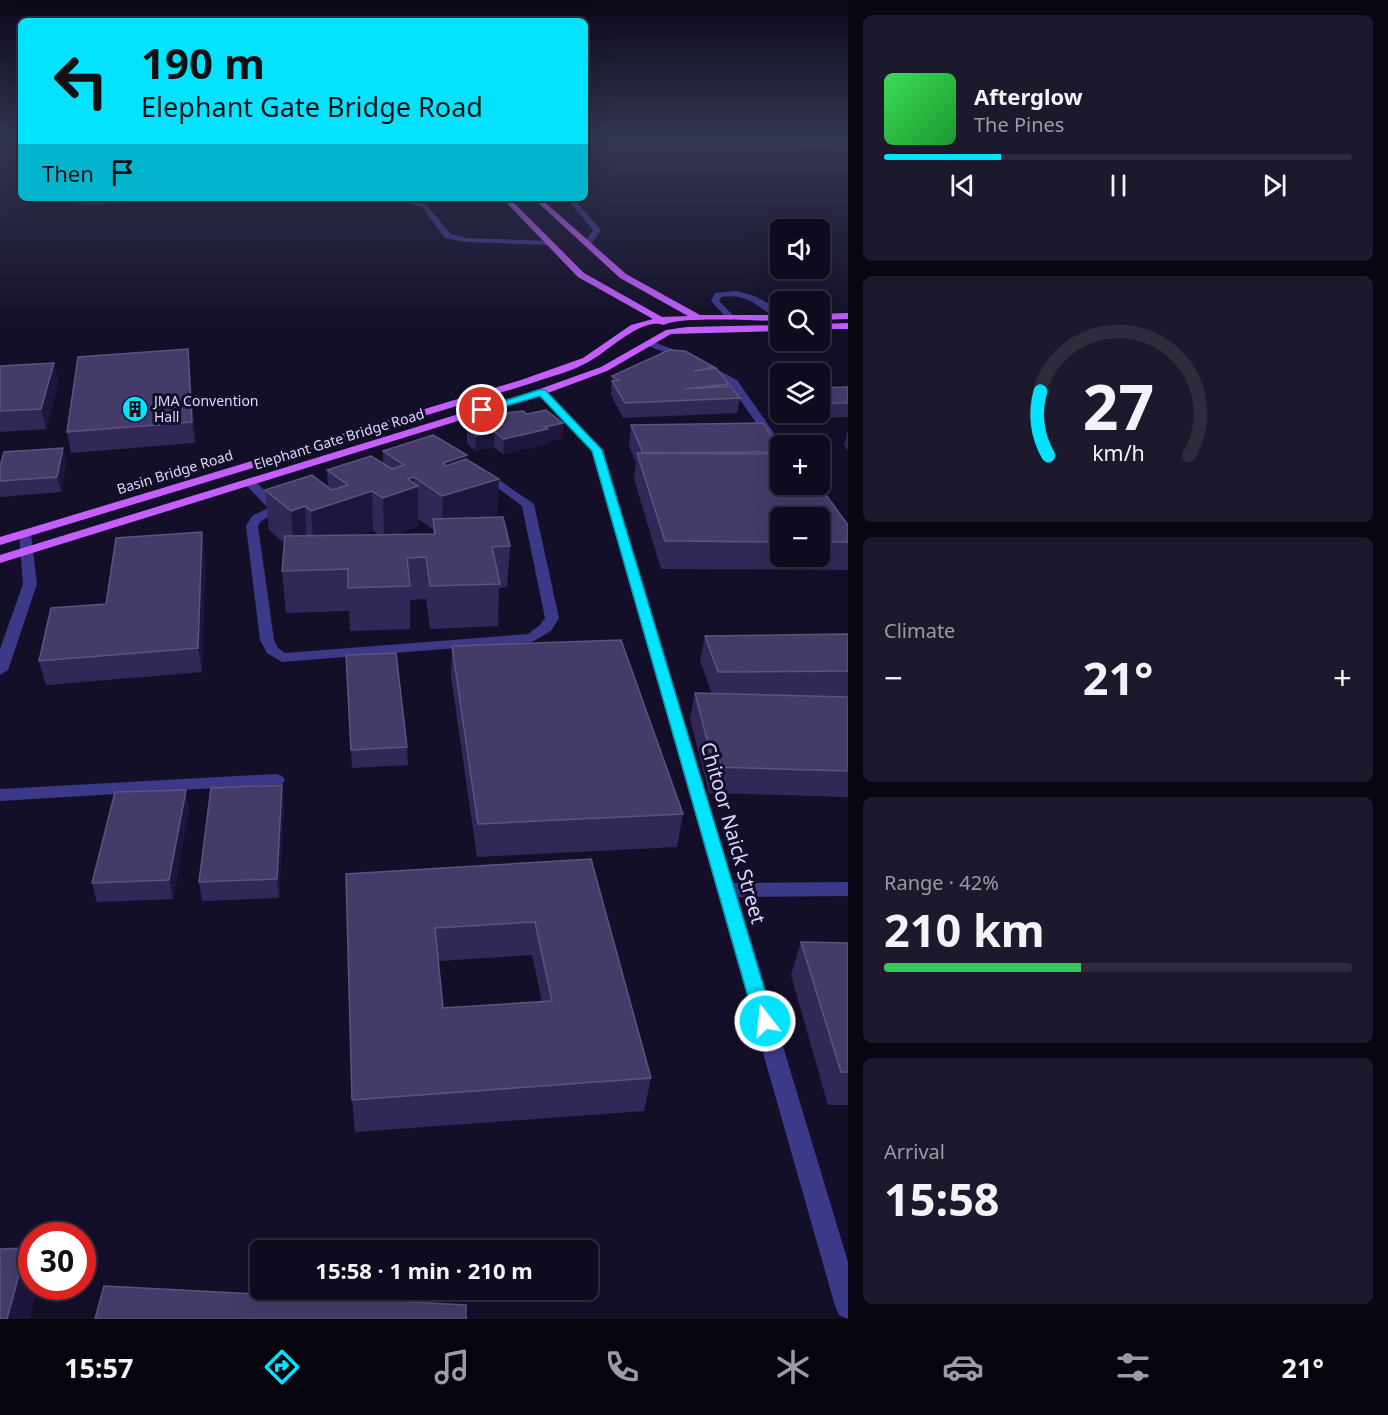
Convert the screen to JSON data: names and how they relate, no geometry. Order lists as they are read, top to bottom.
{
  "streets": {
    "main road": ["Elephant Gate Bridge Road", "Basin Bridge Road"],
    "street": ["Chitoor Naick Street"]
  },
  "crossings": [
    ["Elephant Gate Bridge Road", "Basin Bridge Road"],
    ["Elephant Gate Bridge Road", "Chitoor Naick Street"]
  ],
  "places": {
    "building": ["JMA Convention Hall"]
  },
  "page": {
    "turn": ["190 m", "Elephant Gate Bridge Road"],
    "song": ["Afterglow", "The Pines"],
    "then": "Then",
    "map_buttons": ["+", "−"],
    "tile": [
      "Climate",
      ["Range · 42%", "210 km"],
      ["Arrival", "15:58"]
    ],
    "heat": ["−", "21°", "+"],
    "limit": "30",
    "trip": "15:58 · 1 min · 210 m",
    "tabs": ["15:57", "21°"],
    "gauge": ["27", "km/h"]
  }
}
